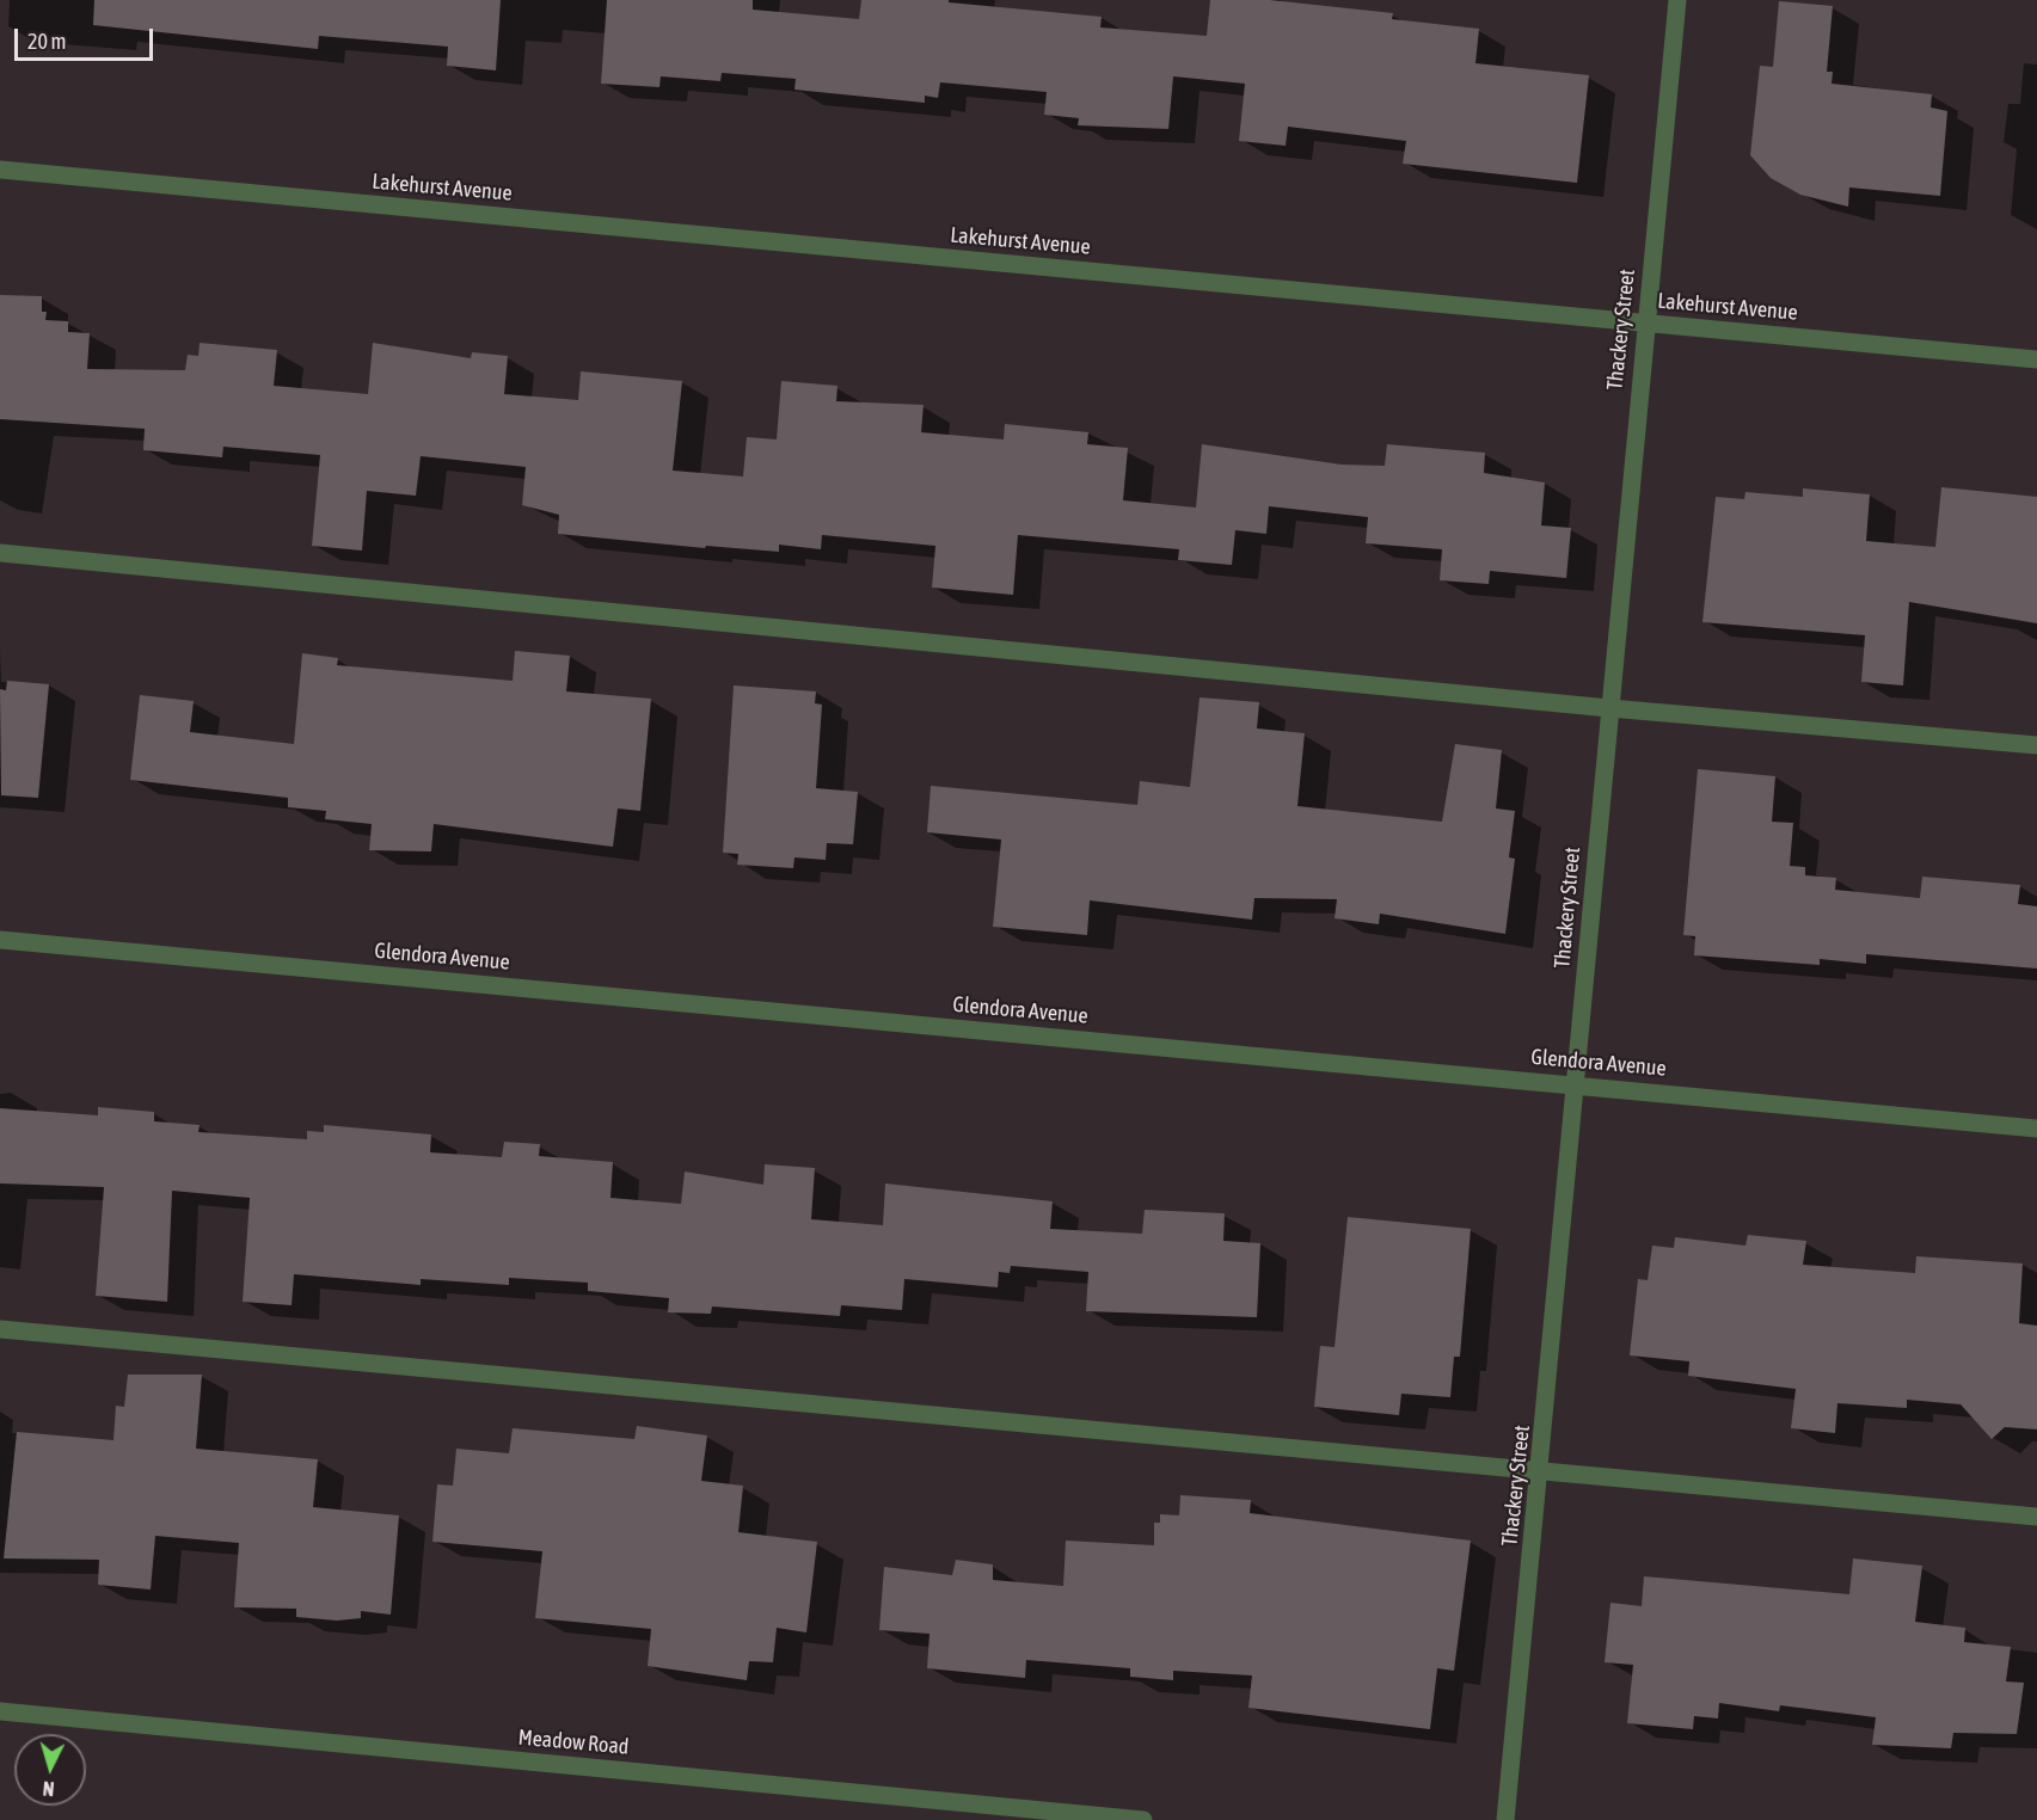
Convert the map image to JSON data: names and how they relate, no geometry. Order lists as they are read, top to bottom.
{
  "streets": {
    "street": [
      "Lakehurst Avenue",
      "Thackery Street",
      "Glendora Avenue",
      "Meadow Road"
    ]
  },
  "crossings": [
    ["Lakehurst Avenue", "Thackery Street"],
    ["Thackery Street", "Glendora Avenue"]
  ],
  "scale_bar": "20 m",
  "north": "bottom"
}
